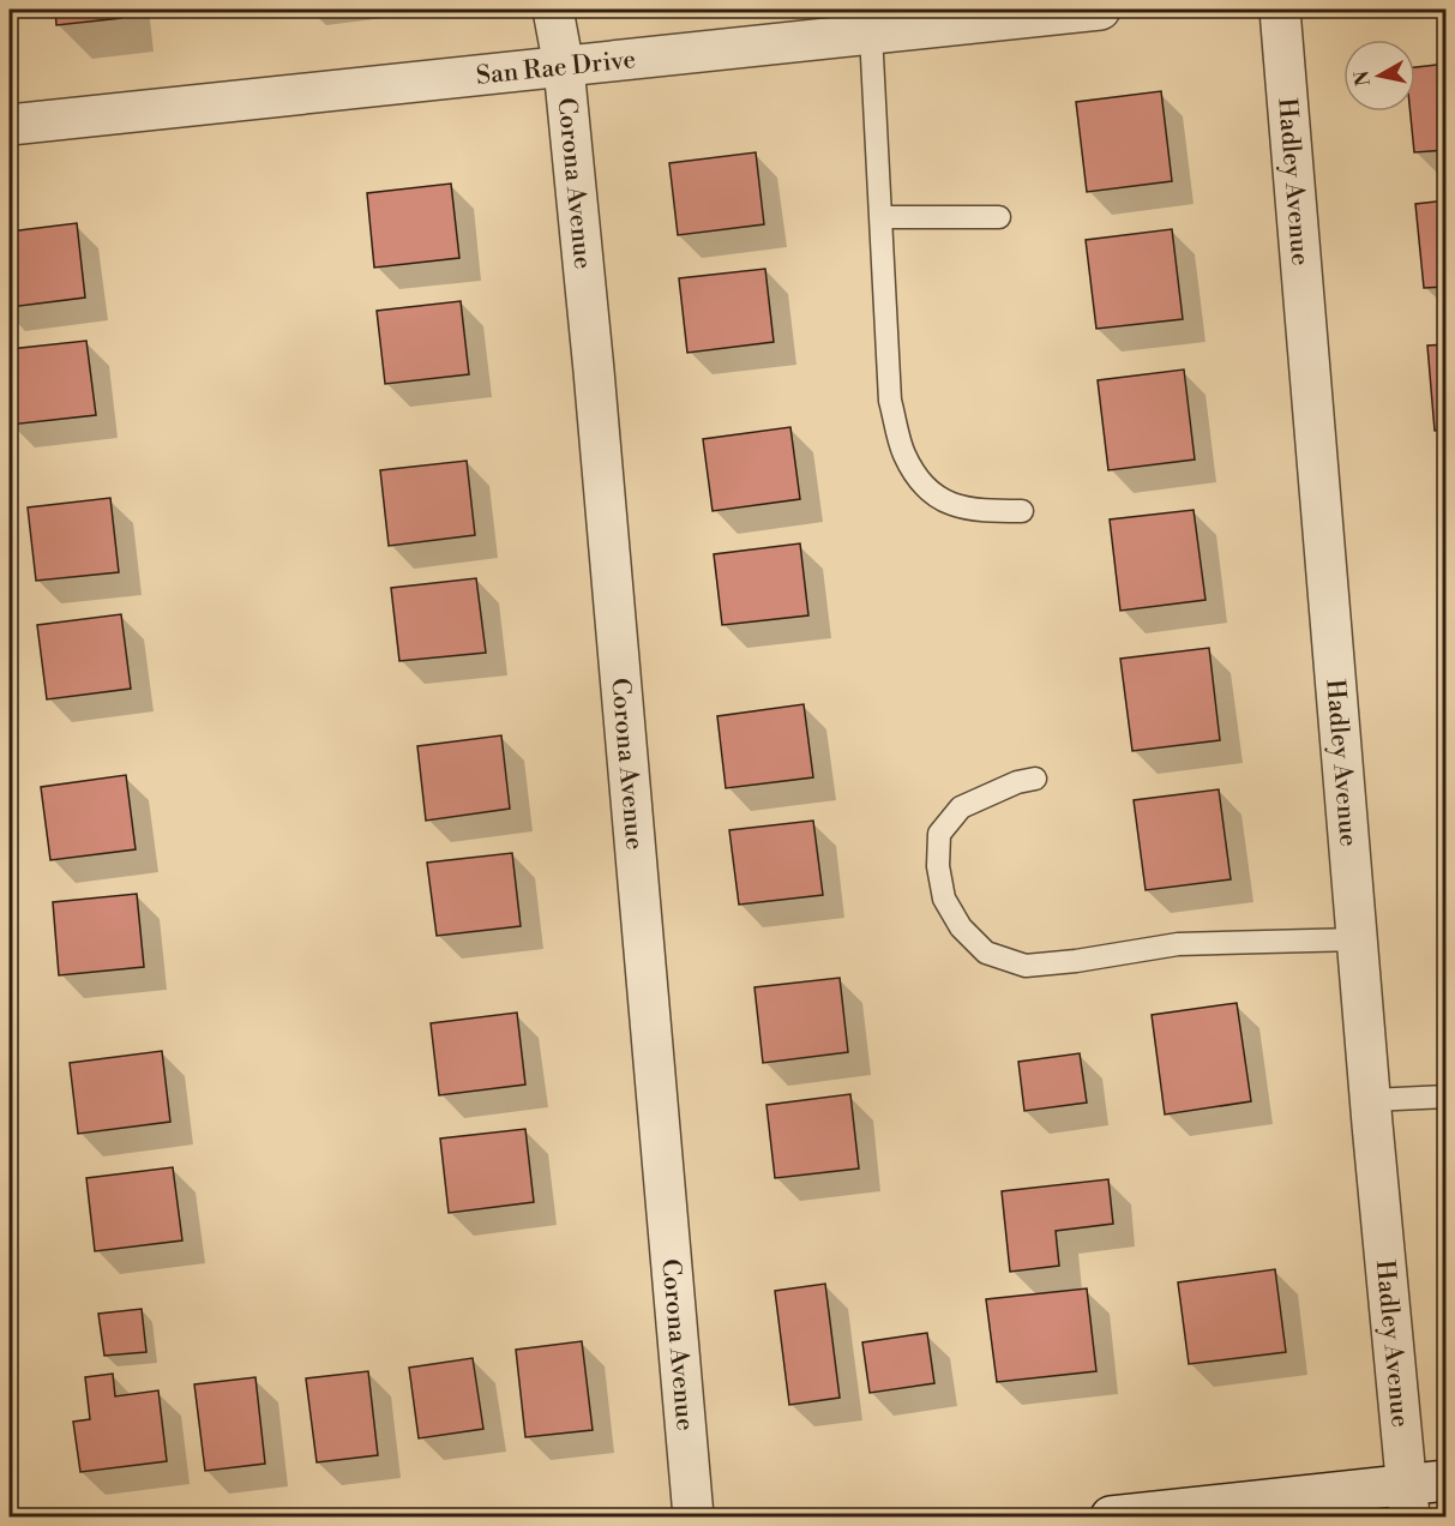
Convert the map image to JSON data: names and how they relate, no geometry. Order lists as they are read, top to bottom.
{
  "streets": {
    "street": ["San Rae Drive", "Corona Avenue", "Hadley Avenue"]
  },
  "crossings": [
    ["San Rae Drive", "Corona Avenue"]
  ],
  "north": "left"
}
